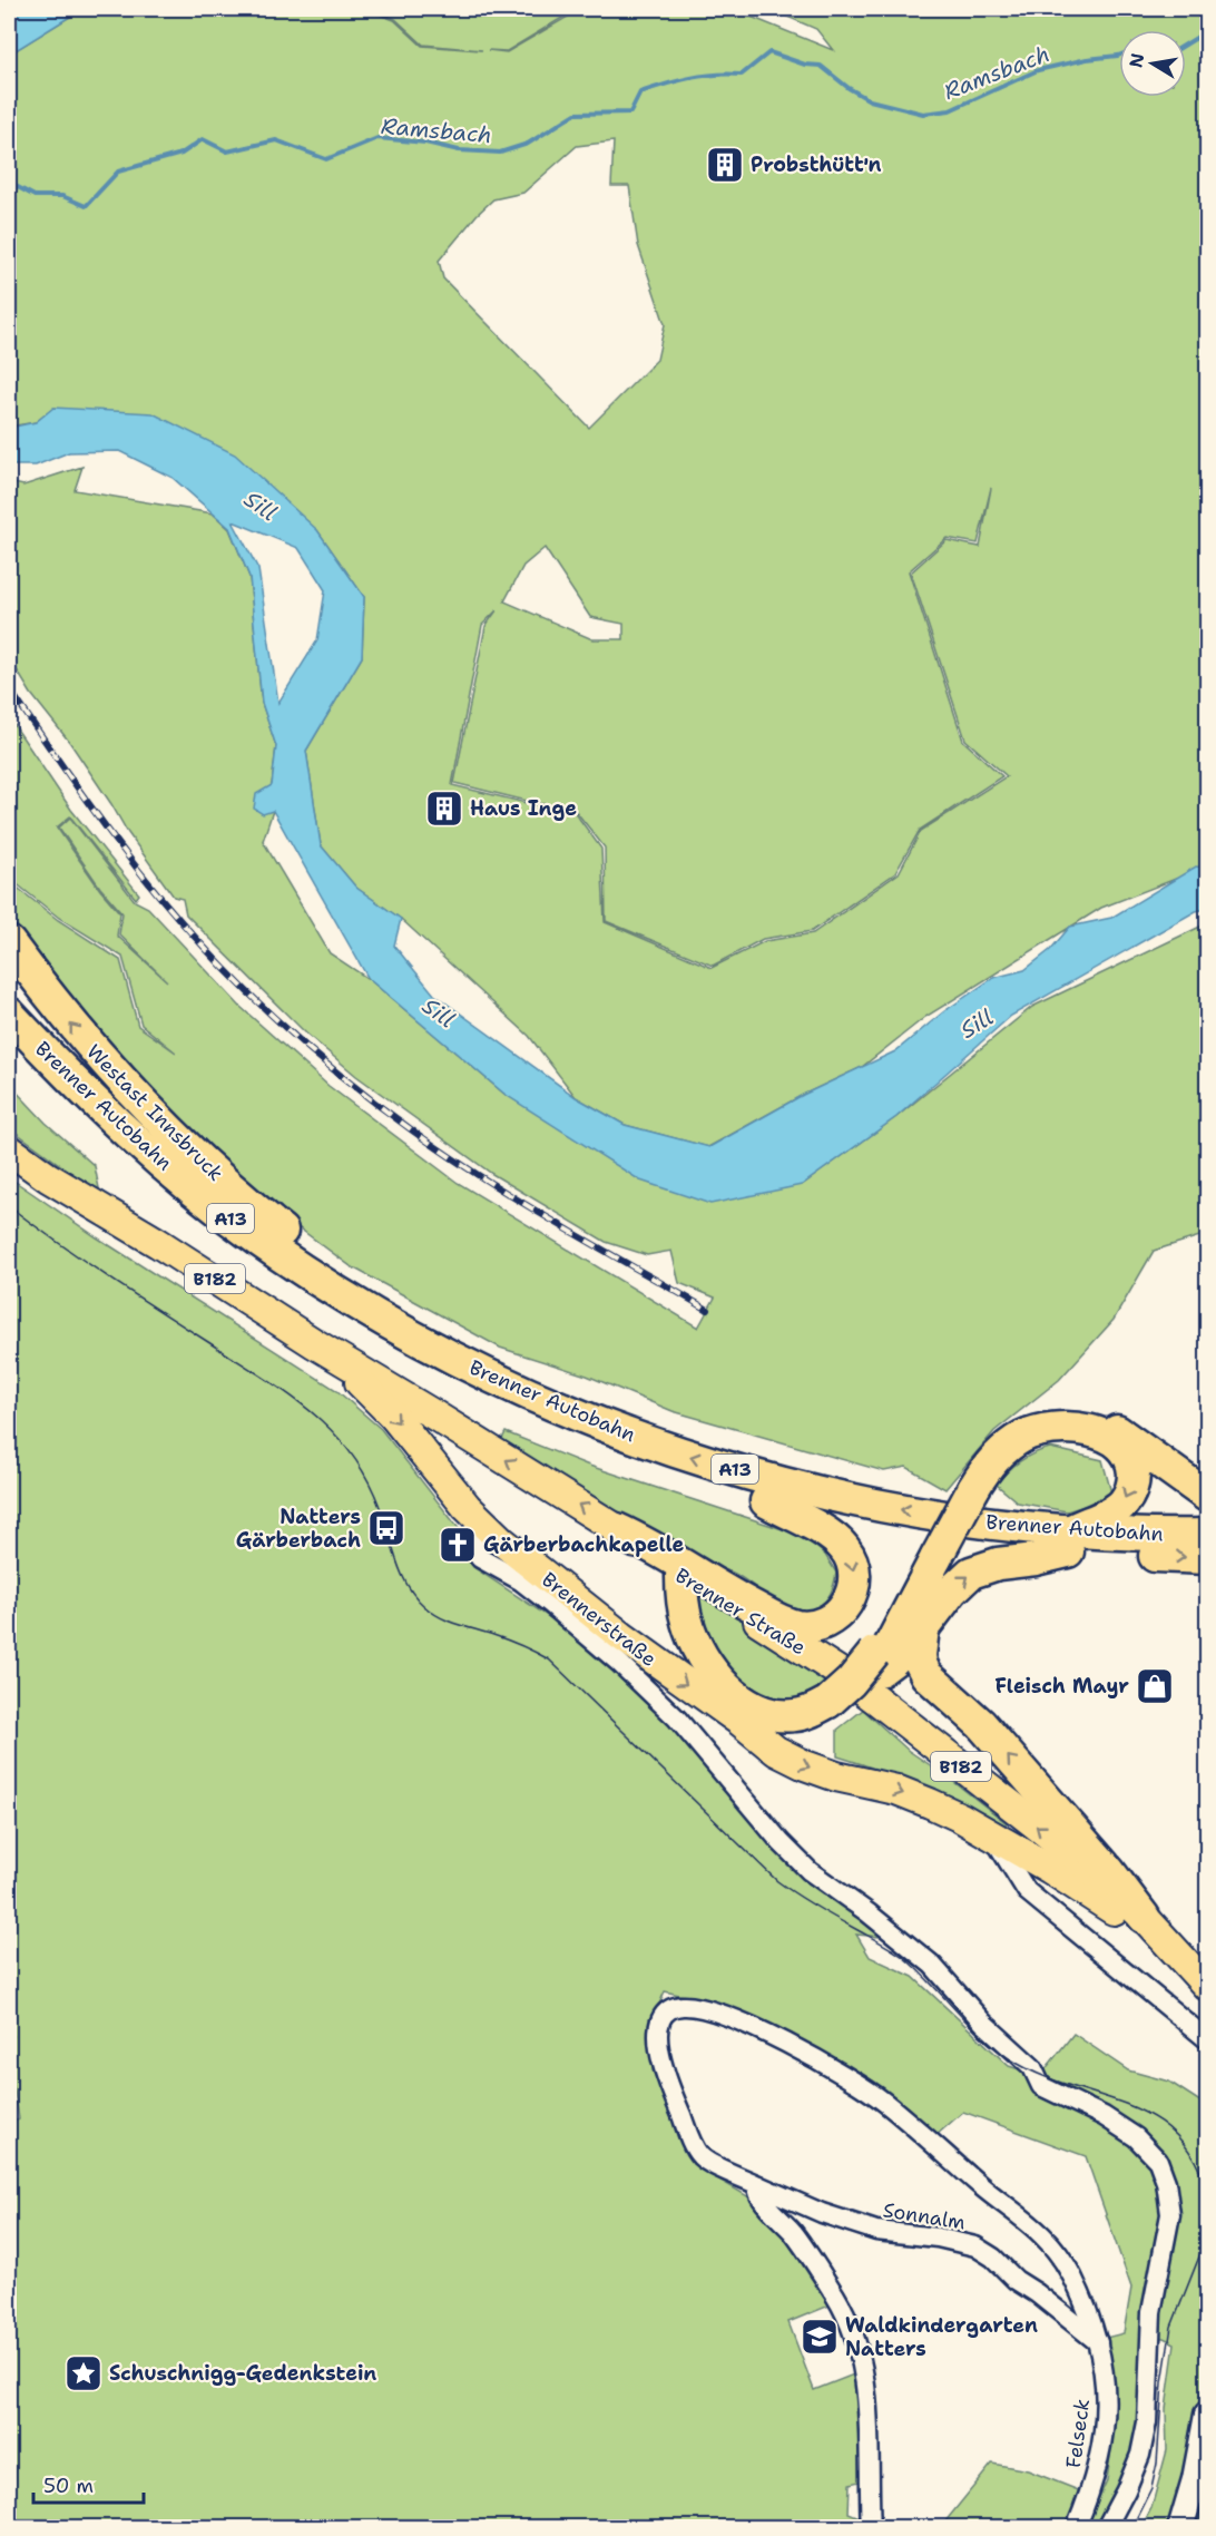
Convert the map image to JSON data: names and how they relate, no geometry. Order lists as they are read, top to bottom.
{
  "streets": {
    "highway": ["Brenner Autobahn", "Westast Innsbruck", "A13"],
    "main road": ["B182", "Brenner Straße", "Brennerstraße"],
    "street": ["Sonnalm", "Felseck"]
  },
  "crossings": [
    ["Brenner Autobahn", "Westast Innsbruck"],
    ["B182", "Brenner Straße"],
    ["B182", "Brennerstraße"],
    ["Brenner Straße", "Brennerstraße"],
    ["Sonnalm", "Felseck"]
  ],
  "one_way": ["Westast Innsbruck", "Brennerstraße"],
  "water": ["Ramsbach", "Sill"],
  "places": {
    "building": ["Probsthütt'n", "Haus Inge"],
    "bus stop": ["Natters Gärberbach"],
    "church": ["Gärberbachkapelle"],
    "shop": ["Fleisch Mayr"],
    "school or university": ["Waldkindergarten Natters"],
    "place": ["Schuschnigg-Gedenkstein"]
  },
  "scale_bar": "50 m",
  "north": "left"
}
